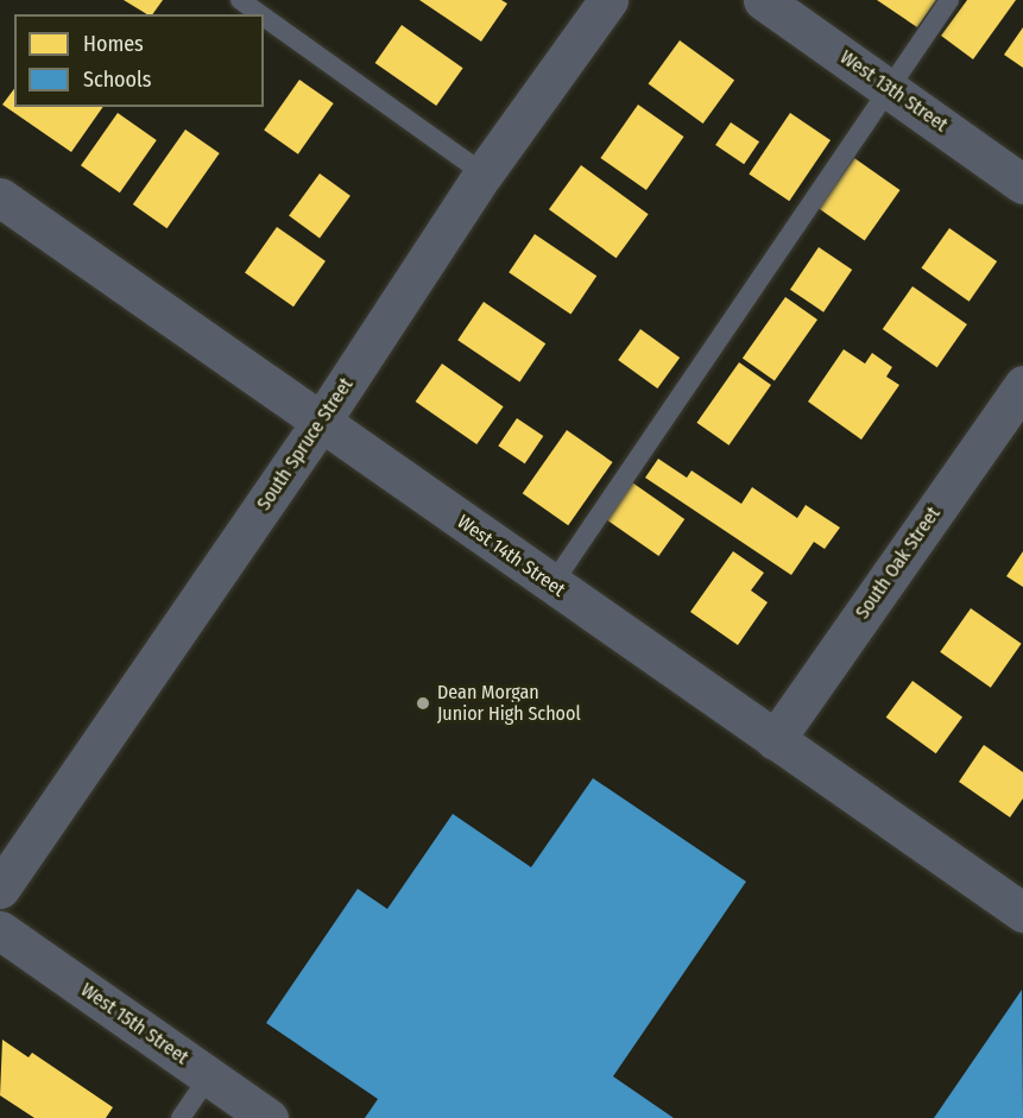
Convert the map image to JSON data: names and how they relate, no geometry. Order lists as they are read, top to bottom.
{
  "streets": {
    "street": [
      "West 13th Street",
      "South Spruce Street",
      "West 14th Street",
      "South Oak Street",
      "West 15th Street"
    ]
  },
  "crossings": [
    ["South Spruce Street", "West 14th Street"],
    ["West 14th Street", "South Oak Street"]
  ],
  "places": ["Dean Morgan Junior High School"],
  "legend": ["Homes", "Schools"]
}
